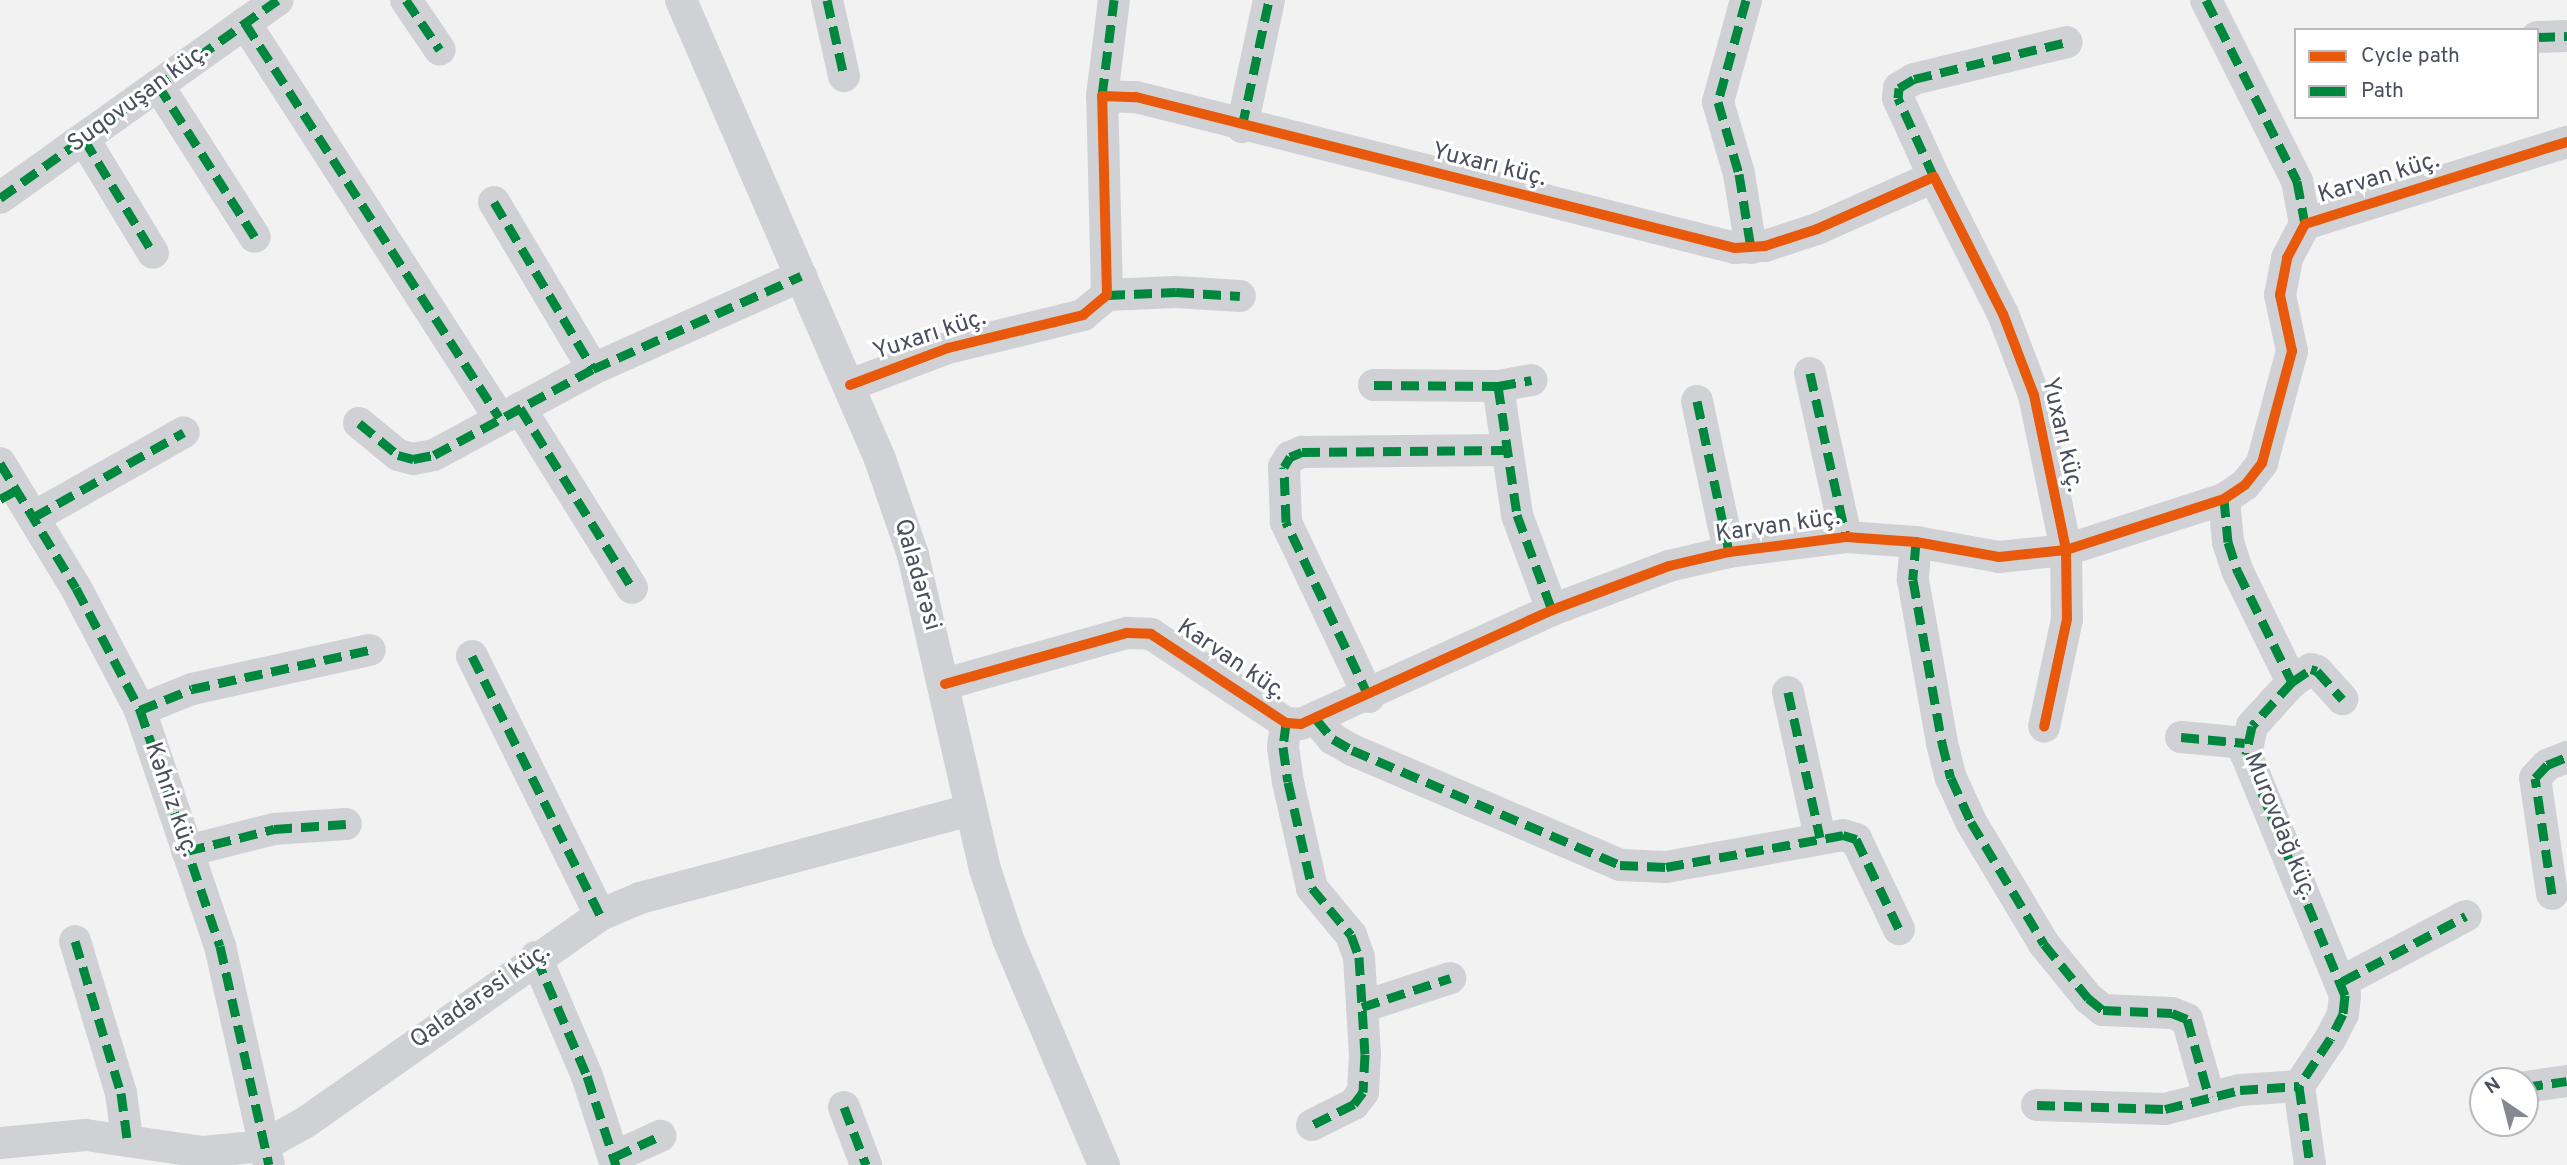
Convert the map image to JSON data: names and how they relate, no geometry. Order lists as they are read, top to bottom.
{
  "streets": {
    "street": [
      "Suqovuşan küç.",
      "Yuxarı küç.",
      "Karvan küç.",
      "Qaladərəsi",
      "Kəhriz küç.",
      "Murovdağ küç.",
      "Qaladərəsi küç."
    ]
  },
  "crossings": [
    ["Yuxarı küç.", "Karvan küç."],
    ["Yuxarı küç.", "Qaladərəsi"],
    ["Karvan küç.", "Qaladərəsi"],
    ["Qaladərəsi", "Qaladərəsi küç."],
    ["Kəhriz küç.", "Qaladərəsi küç."]
  ],
  "legend": ["Cycle path", "Path"],
  "north": "top left"
}
